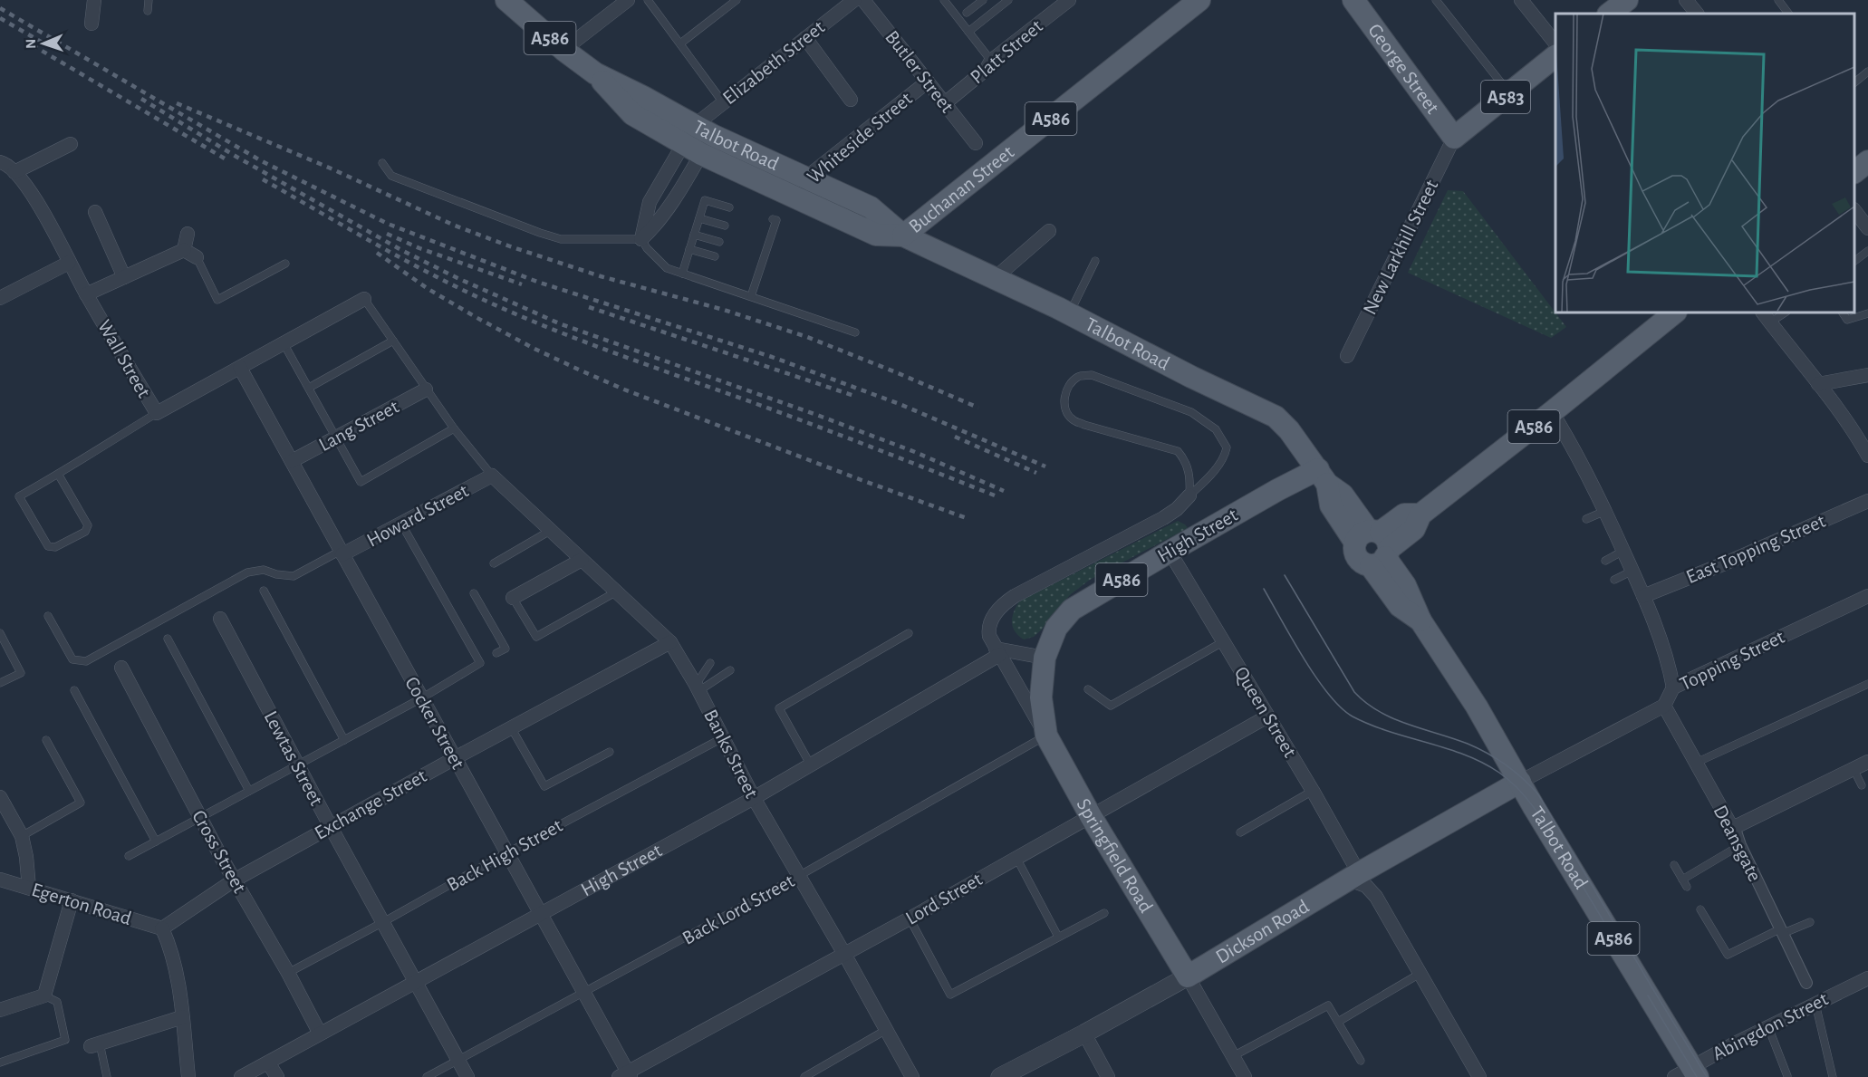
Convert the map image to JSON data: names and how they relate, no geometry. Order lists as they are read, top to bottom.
{
  "streets": {
    "main road": [
      "A586",
      "George Street",
      "A583",
      "Talbot Road",
      "Buchanan Street",
      "High Street",
      "Springfield Road",
      "Dickson Road"
    ],
    "street": [
      "Platt Street",
      "Elizabeth Street",
      "Butler Street",
      "Whiteside Street",
      "New Larkhill Street",
      "Wall Street",
      "Lang Street",
      "Howard Street",
      "East Topping Street",
      "Topping Street",
      "Queen Street",
      "Cocker Street",
      "Banks Street",
      "Lewtas Street",
      "Exchange Street",
      "Deansgate",
      "Cross Street",
      "Lord Street",
      "Egerton Road",
      "Abingdon Street"
    ],
    "lane": ["Back High Street", "Back Lord Street"]
  },
  "crossings": [
    ["A586", "Talbot Road"],
    ["Platt Street", "Butler Street"],
    ["Elizabeth Street", "Talbot Road"],
    ["George Street", "A583"],
    ["George Street", "New Larkhill Street"],
    ["Butler Street", "Whiteside Street"],
    ["A583", "New Larkhill Street"],
    ["Whiteside Street", "Talbot Road"],
    ["Talbot Road", "Buchanan Street"],
    ["Talbot Road", "High Street"],
    ["Talbot Road", "Topping Street"],
    ["Talbot Road", "Dickson Road"],
    ["Talbot Road", "Abingdon Street"],
    ["Wall Street", "Cocker Street"],
    ["Lang Street", "Cocker Street"],
    ["Howard Street", "Cocker Street"],
    ["Howard Street", "Banks Street"],
    ["High Street", "Queen Street"],
    ["High Street", "Cocker Street"],
    ["High Street", "Banks Street"],
    ["High Street", "Lewtas Street"],
    ["High Street", "Cross Street"],
    ["High Street", "Springfield Road"],
    ["High Street", "Back Lord Street"],
    ["Topping Street", "Deansgate"],
    ["Topping Street", "Dickson Road"],
    ["Queen Street", "Lord Street"],
    ["Queen Street", "Dickson Road"],
    ["Cocker Street", "Exchange Street"],
    ["Cocker Street", "Back High Street"],
    ["Cocker Street", "Lord Street"],
    ["Cocker Street", "Back Lord Street"],
    ["Banks Street", "Exchange Street"],
    ["Banks Street", "Back High Street"],
    ["Banks Street", "Lord Street"],
    ["Banks Street", "Back Lord Street"],
    ["Lewtas Street", "Exchange Street"],
    ["Lewtas Street", "Back High Street"],
    ["Lewtas Street", "Back Lord Street"],
    ["Exchange Street", "Cross Street"],
    ["Exchange Street", "Egerton Road"],
    ["Cross Street", "Back High Street"],
    ["Springfield Road", "Lord Street"],
    ["Springfield Road", "Back Lord Street"],
    ["Springfield Road", "Dickson Road"]
  ],
  "north": "left"
}
